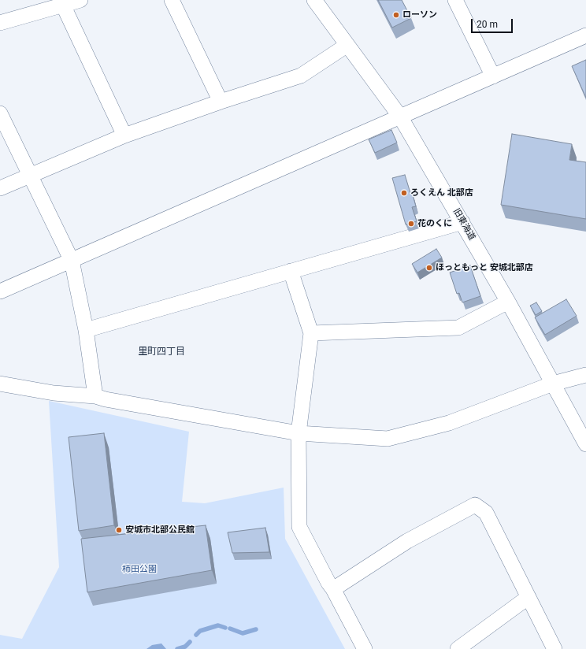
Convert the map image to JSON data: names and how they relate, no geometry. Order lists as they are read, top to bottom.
{
  "streets": {
    "street": ["旧東海道"]
  },
  "districts": ["里町四丁目"],
  "parks": ["柿田公園"],
  "places": [
    "ローソン",
    "ろくえん 北部店",
    "花のくに",
    "ほっともっと 安城北部店",
    "安城市北部公民館"
  ],
  "scale_bar": "20 m"
}
